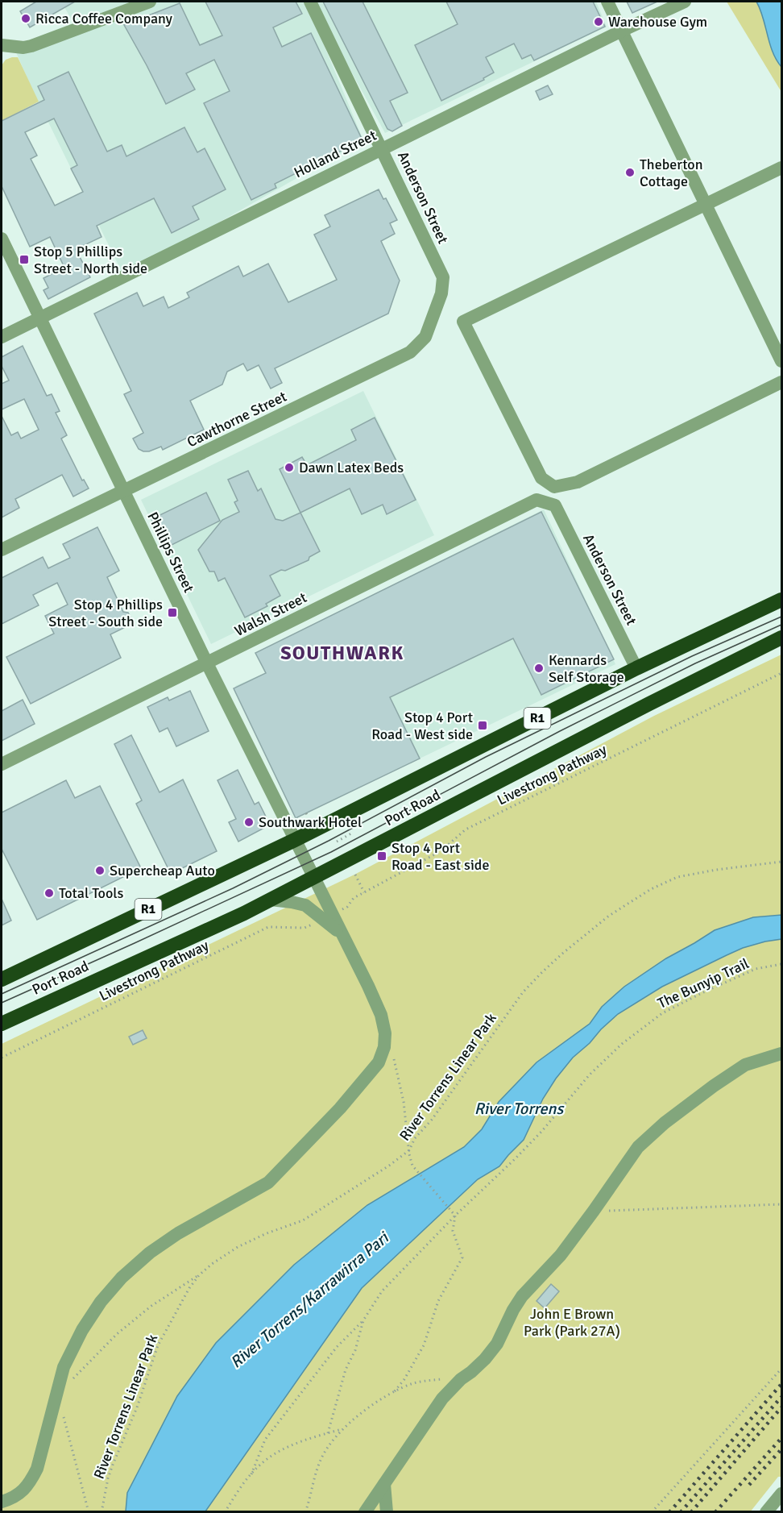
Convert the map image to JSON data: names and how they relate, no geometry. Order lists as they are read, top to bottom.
{
  "streets": {
    "highway": ["R1", "Port Road"],
    "street": [
      "Holland Street",
      "Anderson Street",
      "Cawthorne Street",
      "Phillips Street",
      "Walsh Street"
    ],
    "path": ["Livestrong Pathway", "The Bunyip Trail", "River Torrens Linear Park"]
  },
  "crossings": [
    ["Holland Street", "Anderson Street"],
    ["Holland Street", "Phillips Street"],
    ["Anderson Street", "Cawthorne Street"],
    ["Anderson Street", "Walsh Street"],
    ["Anderson Street", "Port Road"],
    ["Cawthorne Street", "Phillips Street"],
    ["Phillips Street", "Walsh Street"],
    ["Phillips Street", "Port Road"]
  ],
  "districts": ["SOUTHWARK"],
  "water": ["River Torrens", "River Torrens/Karrawirra Pari"],
  "parks": ["John E Brown Park (Park 27A)"],
  "places": {
    "other": [
      "Ricca Coffee Company",
      "Warehouse Gym",
      "Theberton Cottage",
      "Dawn Latex Beds",
      "Kennards Self Storage",
      "Southwark Hotel",
      "Supercheap Auto",
      "Total Tools"
    ],
    "transit": [
      "Stop 5 Phillips Street - North side",
      "Stop 4 Phillips Street - South side",
      "Stop 4 Port Road - West side",
      "Stop 4 Port Road - East side"
    ]
  }
}
